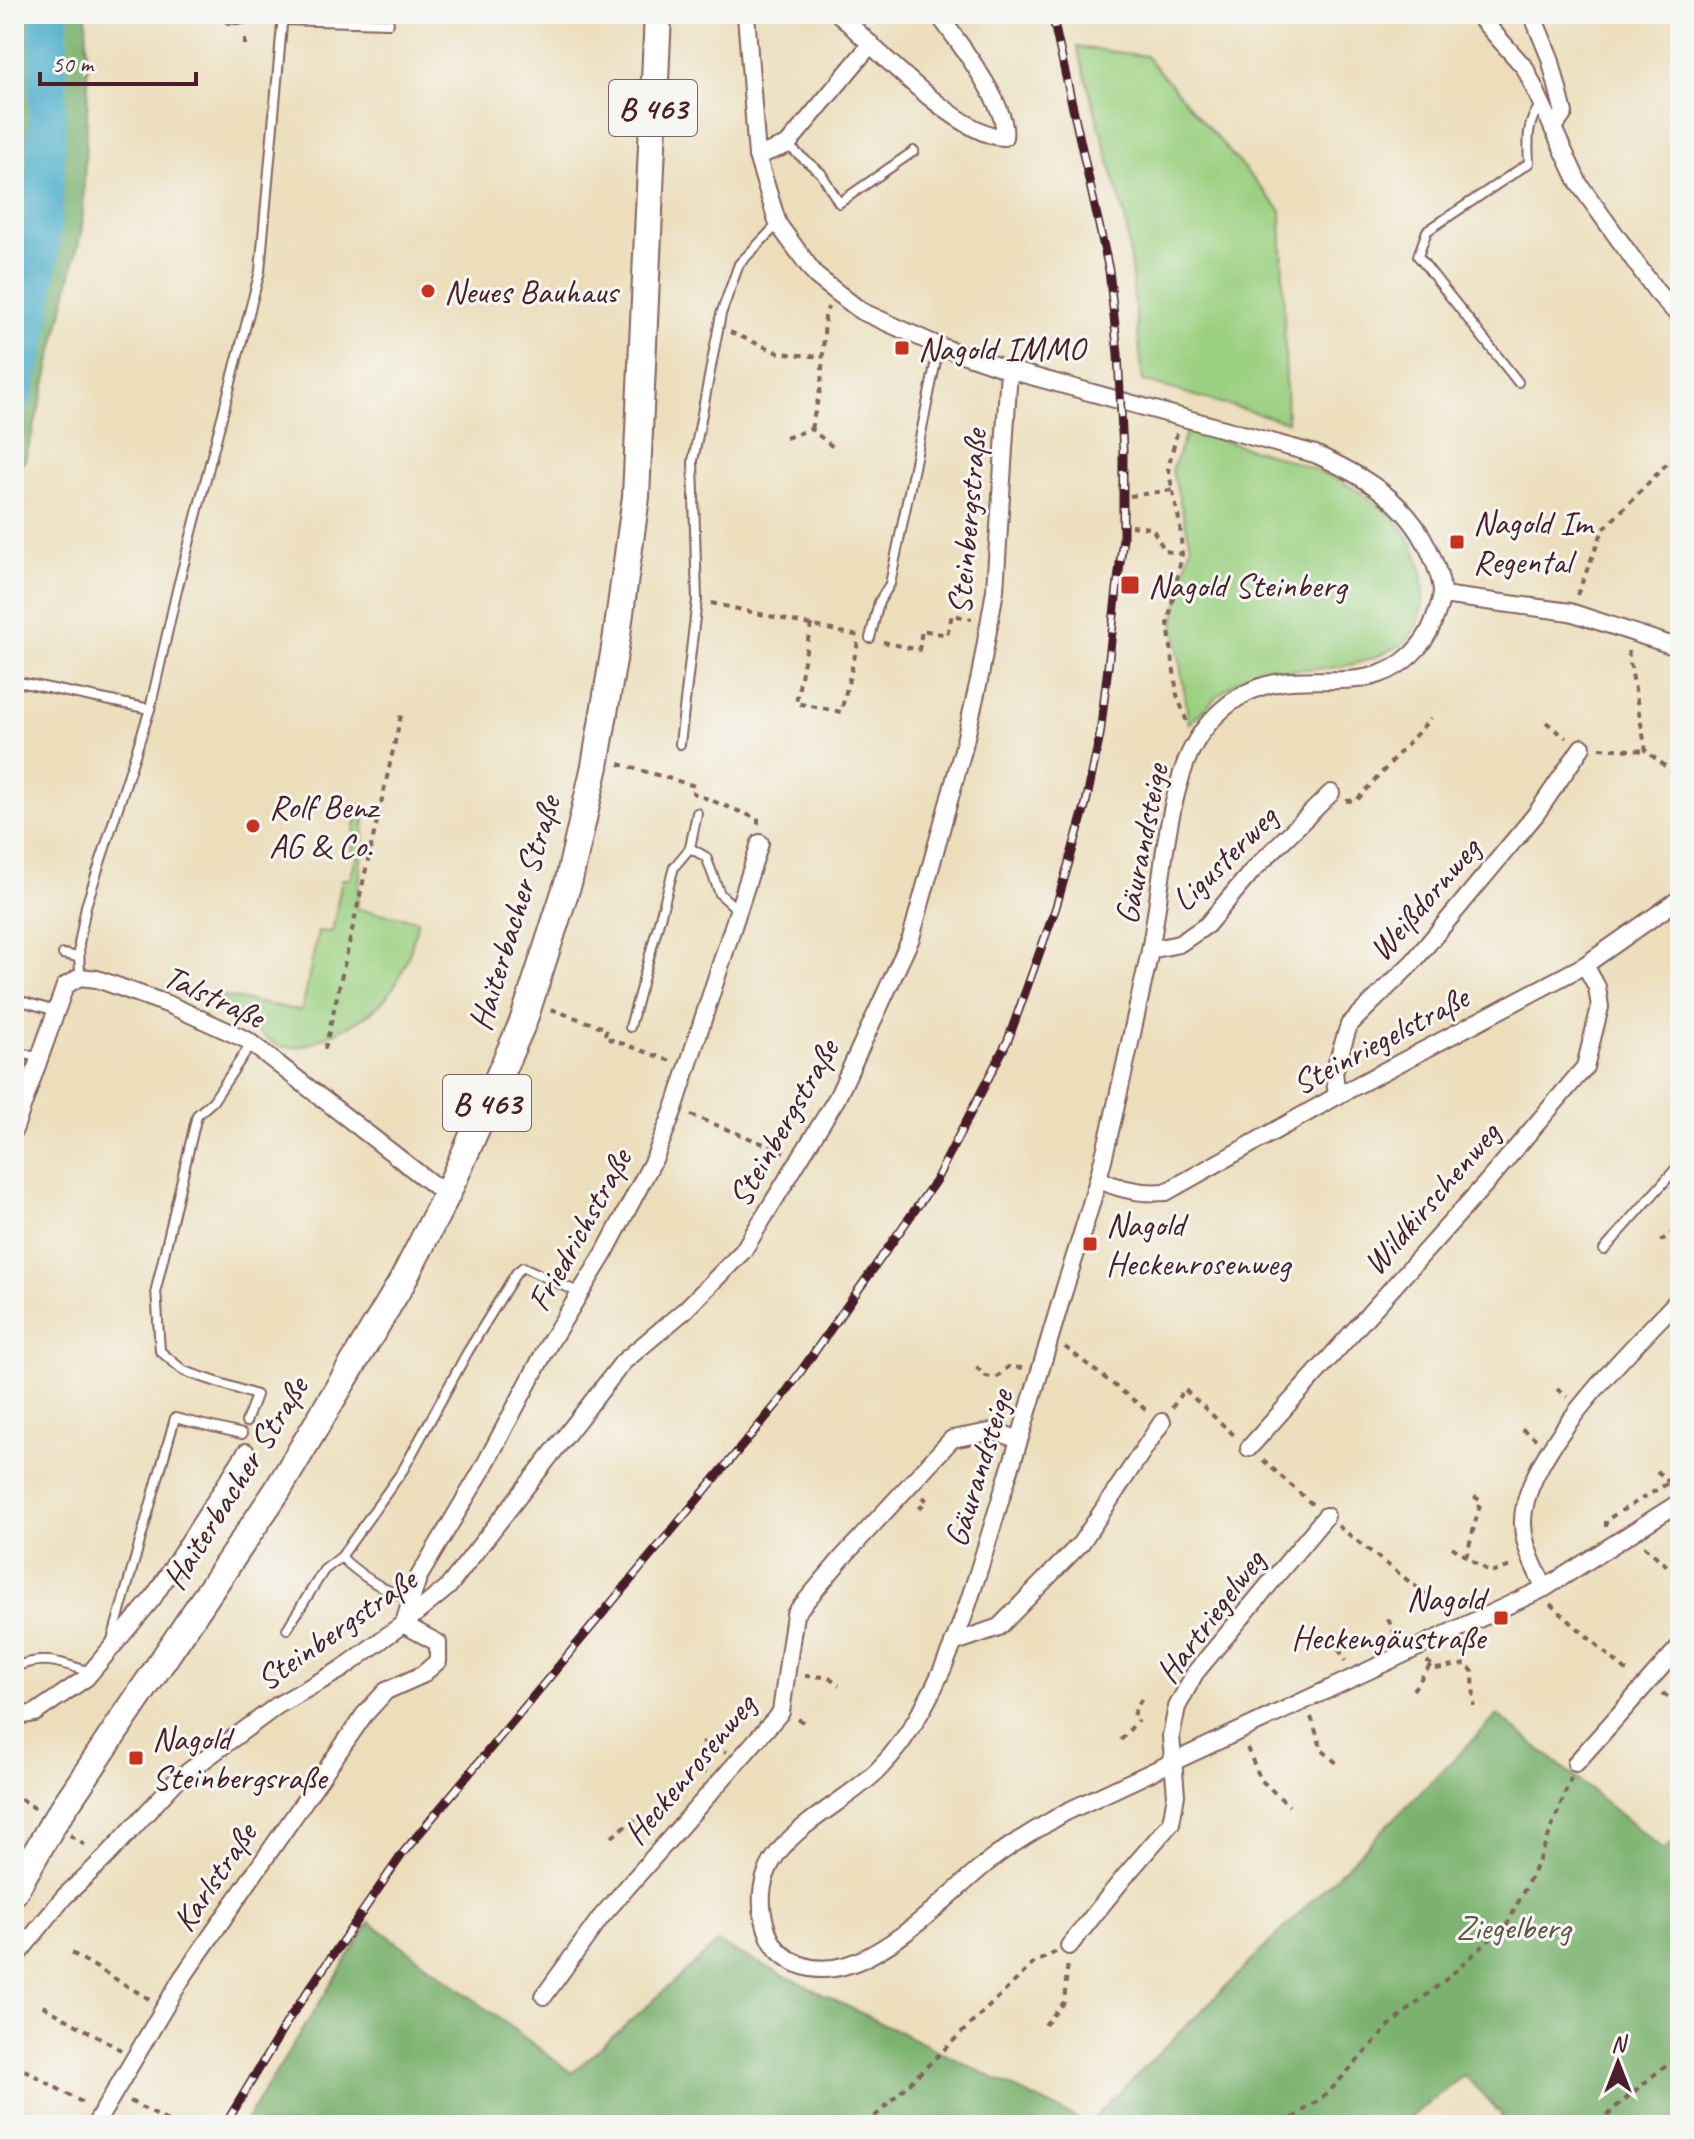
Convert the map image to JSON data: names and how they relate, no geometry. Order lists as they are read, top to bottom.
{
  "streets": {
    "main road": ["B 463", "Haiterbacher Straße"],
    "street": [
      "Steinbergstraße",
      "Gäurandsteige",
      "Ligusterweg",
      "Weißdornweg",
      "Talstraße",
      "Steinriegelstraße",
      "Wildkirschenweg",
      "Friedrichstraße",
      "Hartriegelweg",
      "Heckenrosenweg",
      "Karlstraße"
    ]
  },
  "crossings": [
    ["Steinbergstraße", "Friedrichstraße"],
    ["Steinbergstraße", "Karlstraße"],
    ["Gäurandsteige", "Ligusterweg"],
    ["Gäurandsteige", "Steinriegelstraße"],
    ["Gäurandsteige", "Hartriegelweg"],
    ["Gäurandsteige", "Heckenrosenweg"],
    ["Weißdornweg", "Steinriegelstraße"],
    ["Haiterbacher Straße", "Talstraße"],
    ["Steinriegelstraße", "Wildkirschenweg"],
    ["Friedrichstraße", "Karlstraße"]
  ],
  "parks": ["Ziegelberg"],
  "places": {
    "other": ["Neues Bauhaus", "Rolf Benz AG & Co."],
    "transit": [
      "Nagold IMMO",
      "Nagold Im Regental",
      "Nagold Steinberg",
      "Nagold Heckenrosenweg",
      "Nagold Heckengäustraße",
      "Nagold Steinbergsraße"
    ]
  },
  "scale_bar": "50 m",
  "north": "top"
}
